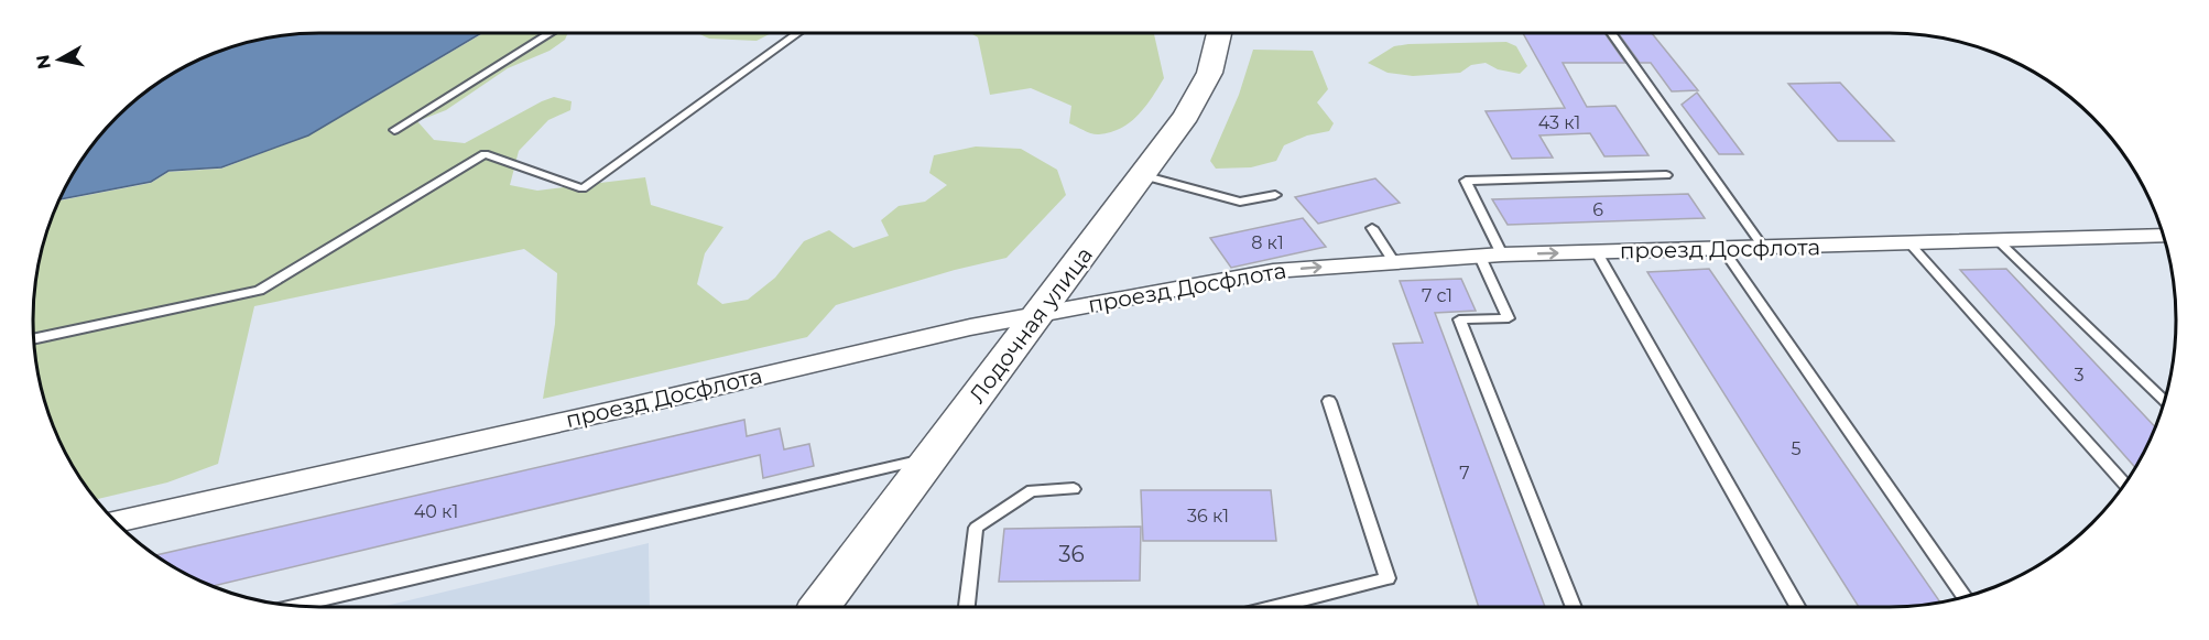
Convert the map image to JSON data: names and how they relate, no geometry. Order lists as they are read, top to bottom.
{
  "streets": {
    "street": ["проезд Досфлота", "Лодочная улица"]
  },
  "crossings": [
    ["проезд Досфлота", "Лодочная улица"]
  ],
  "house_numbers": [
    "43 к1",
    "6",
    "8 к1",
    "7 с1",
    "3",
    "5",
    "7",
    "40 к1",
    "36 к1",
    "36"
  ],
  "north": "left"
}
